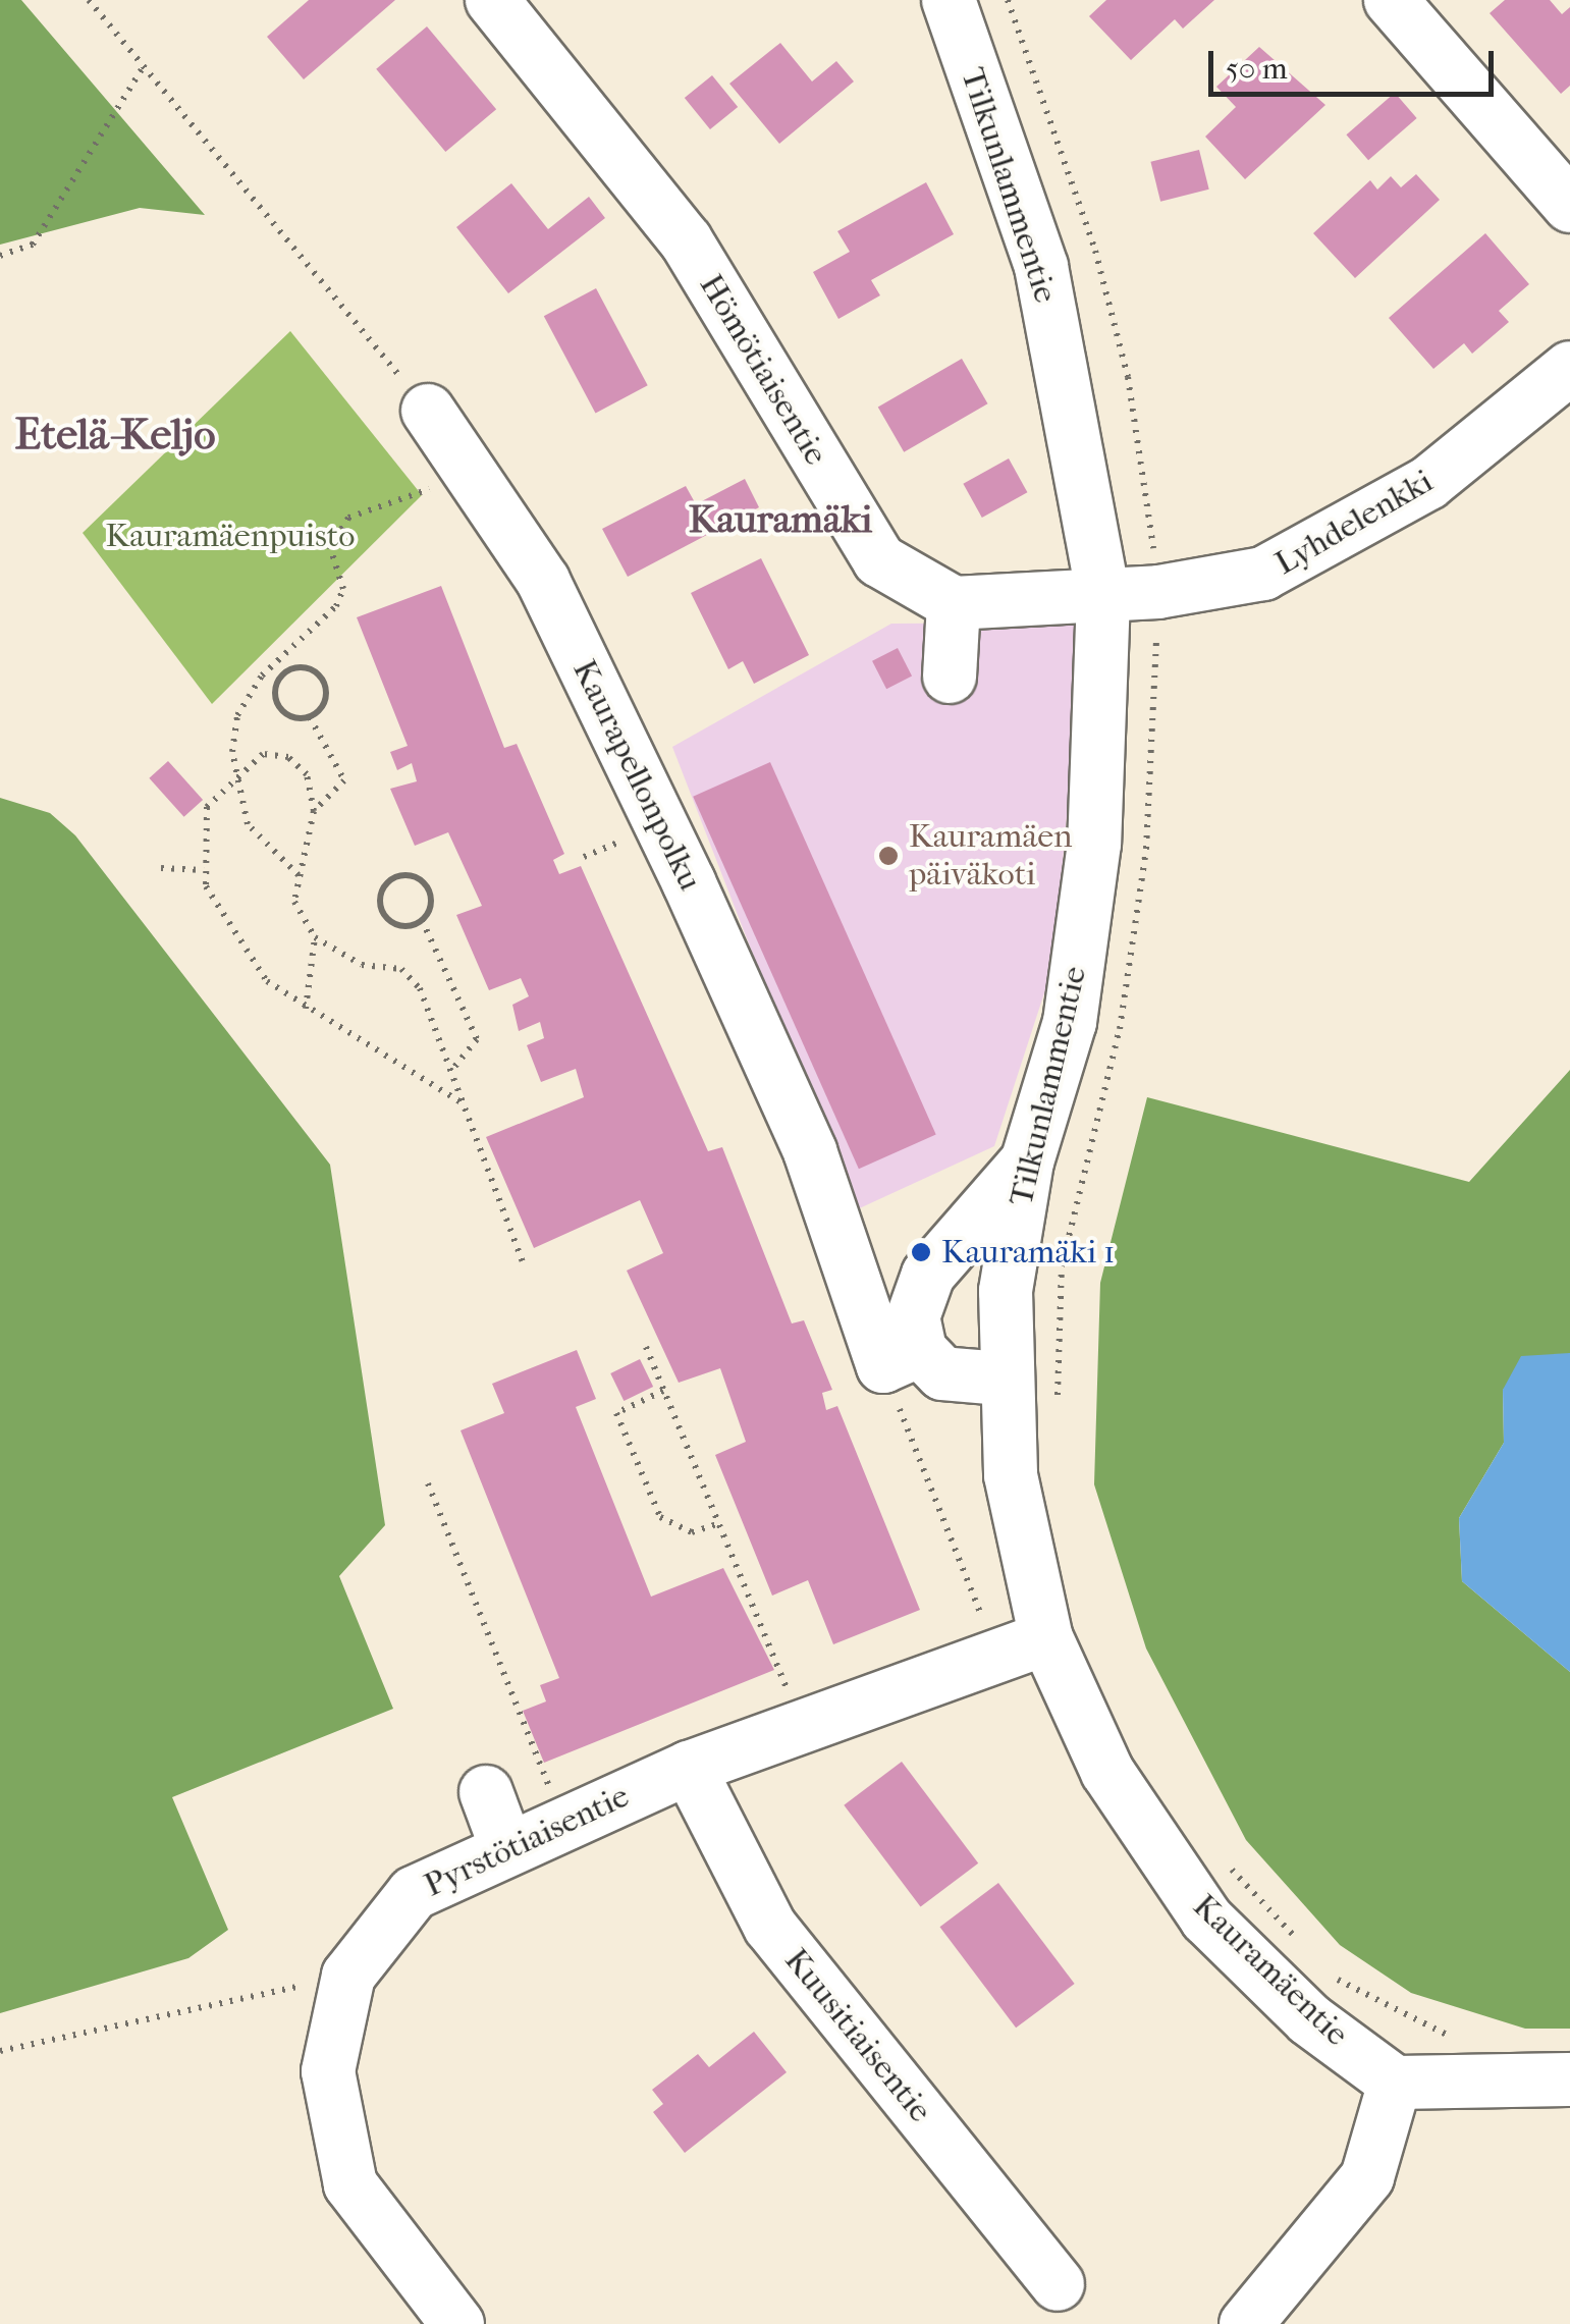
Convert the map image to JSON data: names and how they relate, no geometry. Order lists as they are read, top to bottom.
{
  "streets": {
    "street": [
      "Tilkunlammentie",
      "Hömötiaisentie",
      "Lyhdelenkki",
      "Kaurapellonpolku",
      "Pyrstötiaisentie",
      "Kauramäentie",
      "Kuusitiaisentie"
    ]
  },
  "crossings": [
    ["Tilkunlammentie", "Lyhdelenkki"],
    ["Tilkunlammentie", "Pyrstötiaisentie"],
    ["Tilkunlammentie", "Kauramäentie"],
    ["Pyrstötiaisentie", "Kauramäentie"],
    ["Pyrstötiaisentie", "Kuusitiaisentie"]
  ],
  "districts": ["Etelä-Keljo", "Kauramäki"],
  "parks": ["Kauramäenpuisto"],
  "places": ["Kauramäen päiväkoti", "Kauramäki 1"],
  "scale_bar": "50 m"
}
